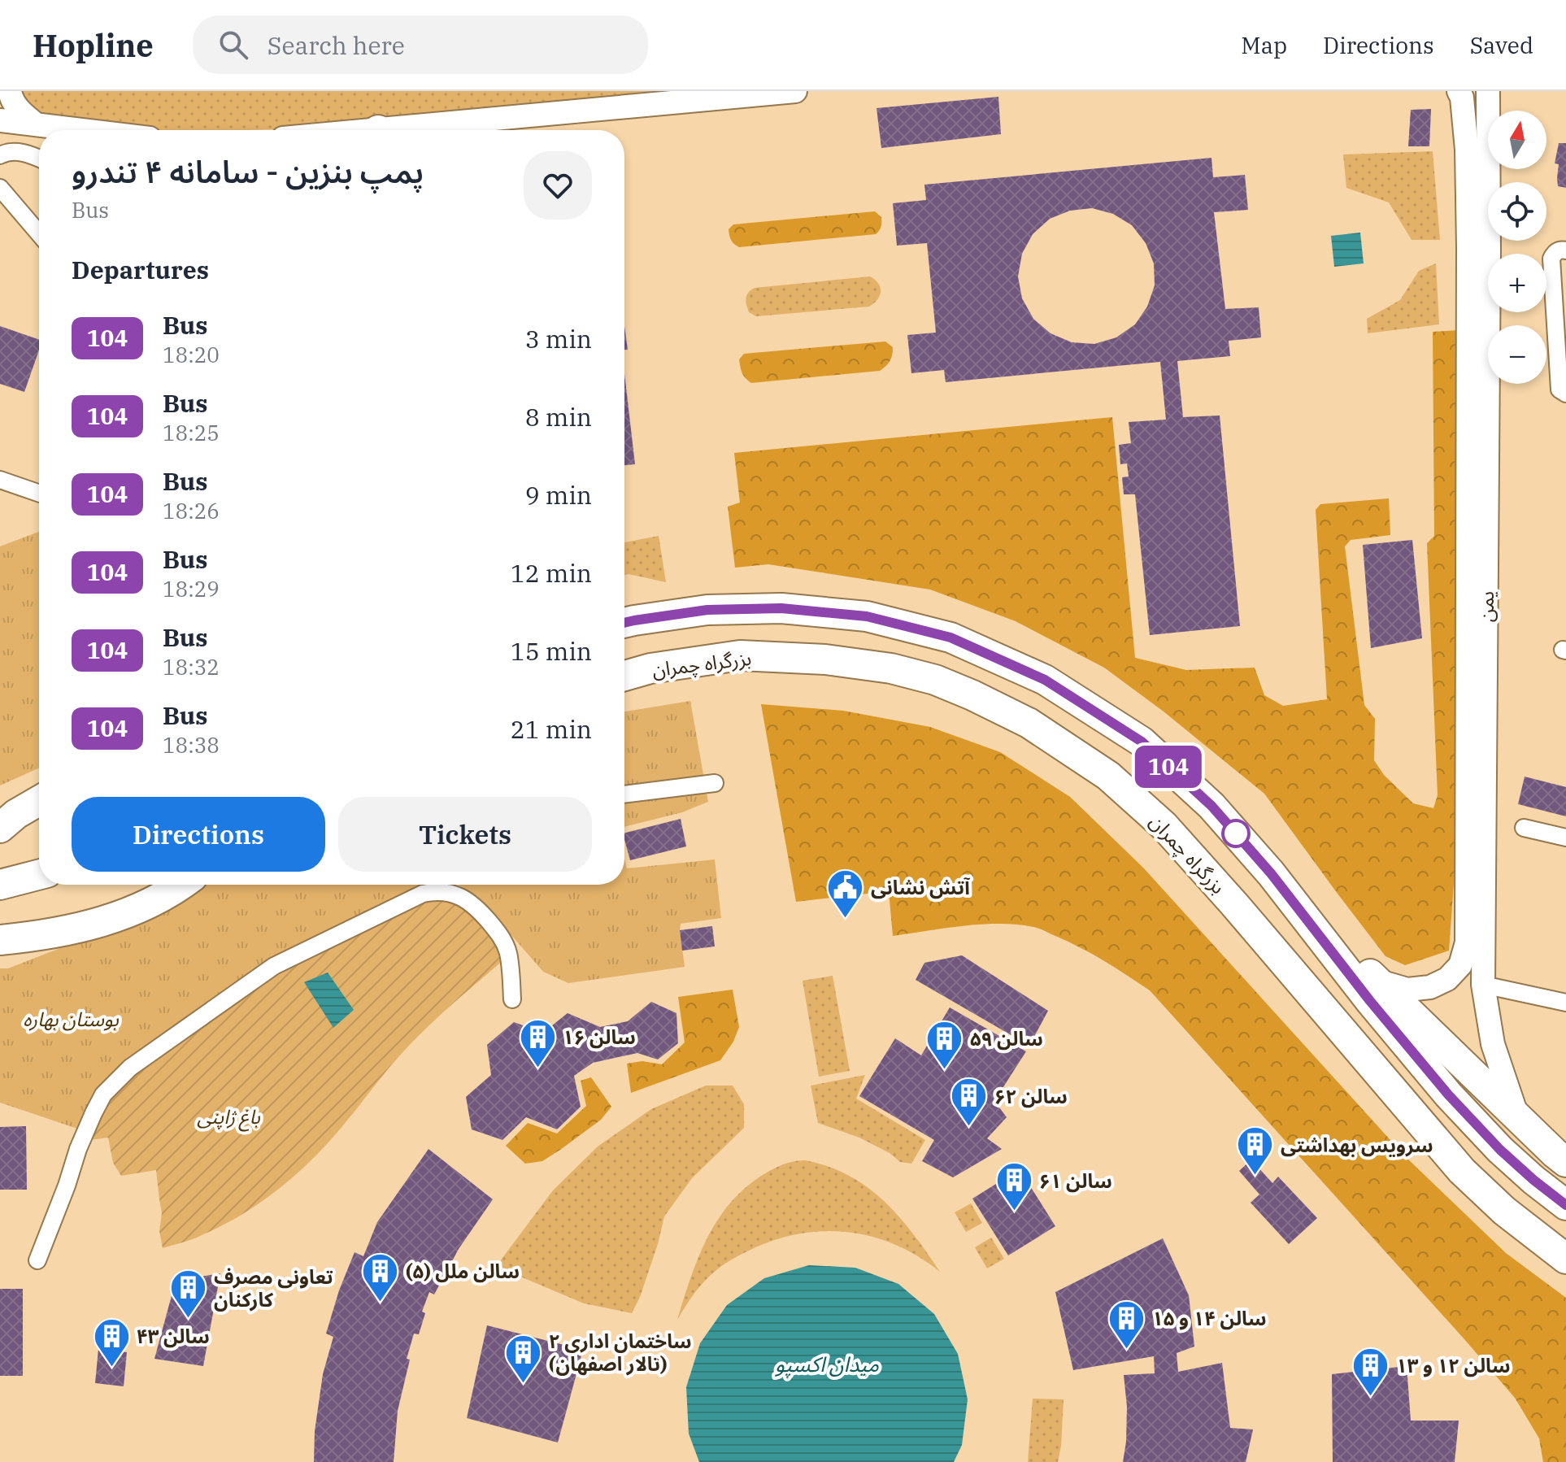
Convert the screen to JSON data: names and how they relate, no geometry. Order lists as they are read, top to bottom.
{
  "streets": {
    "highway": ["بزرگراه چمران"],
    "main road": ["یمن"]
  },
  "water": ["میدان اکسپو"],
  "parks": ["بوستان بهاره", "باغ ژاپنی"],
  "places": {
    "public building": ["آتش نشانی"],
    "building": [
      "سالن ۱۶",
      "سالن ۵۹",
      "سالن ۶۲",
      "سرویس بهداشتی",
      "سالن ۶۱",
      "(۵) سالن ملل",
      "تعاونی مصرف کارکنان",
      "سالن ۱۴ و ۱۵",
      "سالن ۴۳",
      "ساختمان اداری ۲ (تالار اصفهان)",
      "سالن ۱۲ و ۱۳"
    ]
  },
  "lines": ["bus line 104"],
  "north": "top",
  "page": {
    "header": "Hopline",
    "search": "Search here",
    "nav": ["Map", "Directions", "Saved"],
    "on_map": "104",
    "map_buttons": ["+", "−"],
    "heading": [
      ["پمپ بنزین - سامانه ۴ تندرو", "Bus"],
      "Departures"
    ],
    "list": [
      {
        "mark": "104",
        "name": "Bus",
        "note": "18:20",
        "value": "3 min"
      },
      {
        "mark": "104",
        "name": "Bus",
        "note": "18:25",
        "value": "8 min"
      },
      {
        "mark": "104",
        "name": "Bus",
        "note": "18:26",
        "value": "9 min"
      },
      {
        "mark": "104",
        "name": "Bus",
        "note": "18:29",
        "value": "12 min"
      },
      {
        "mark": "104",
        "name": "Bus",
        "note": "18:32",
        "value": "15 min"
      },
      {
        "mark": "104",
        "name": "Bus",
        "note": "18:38",
        "value": "21 min"
      }
    ],
    "buttons": ["Directions", "Tickets"]
  }
}
